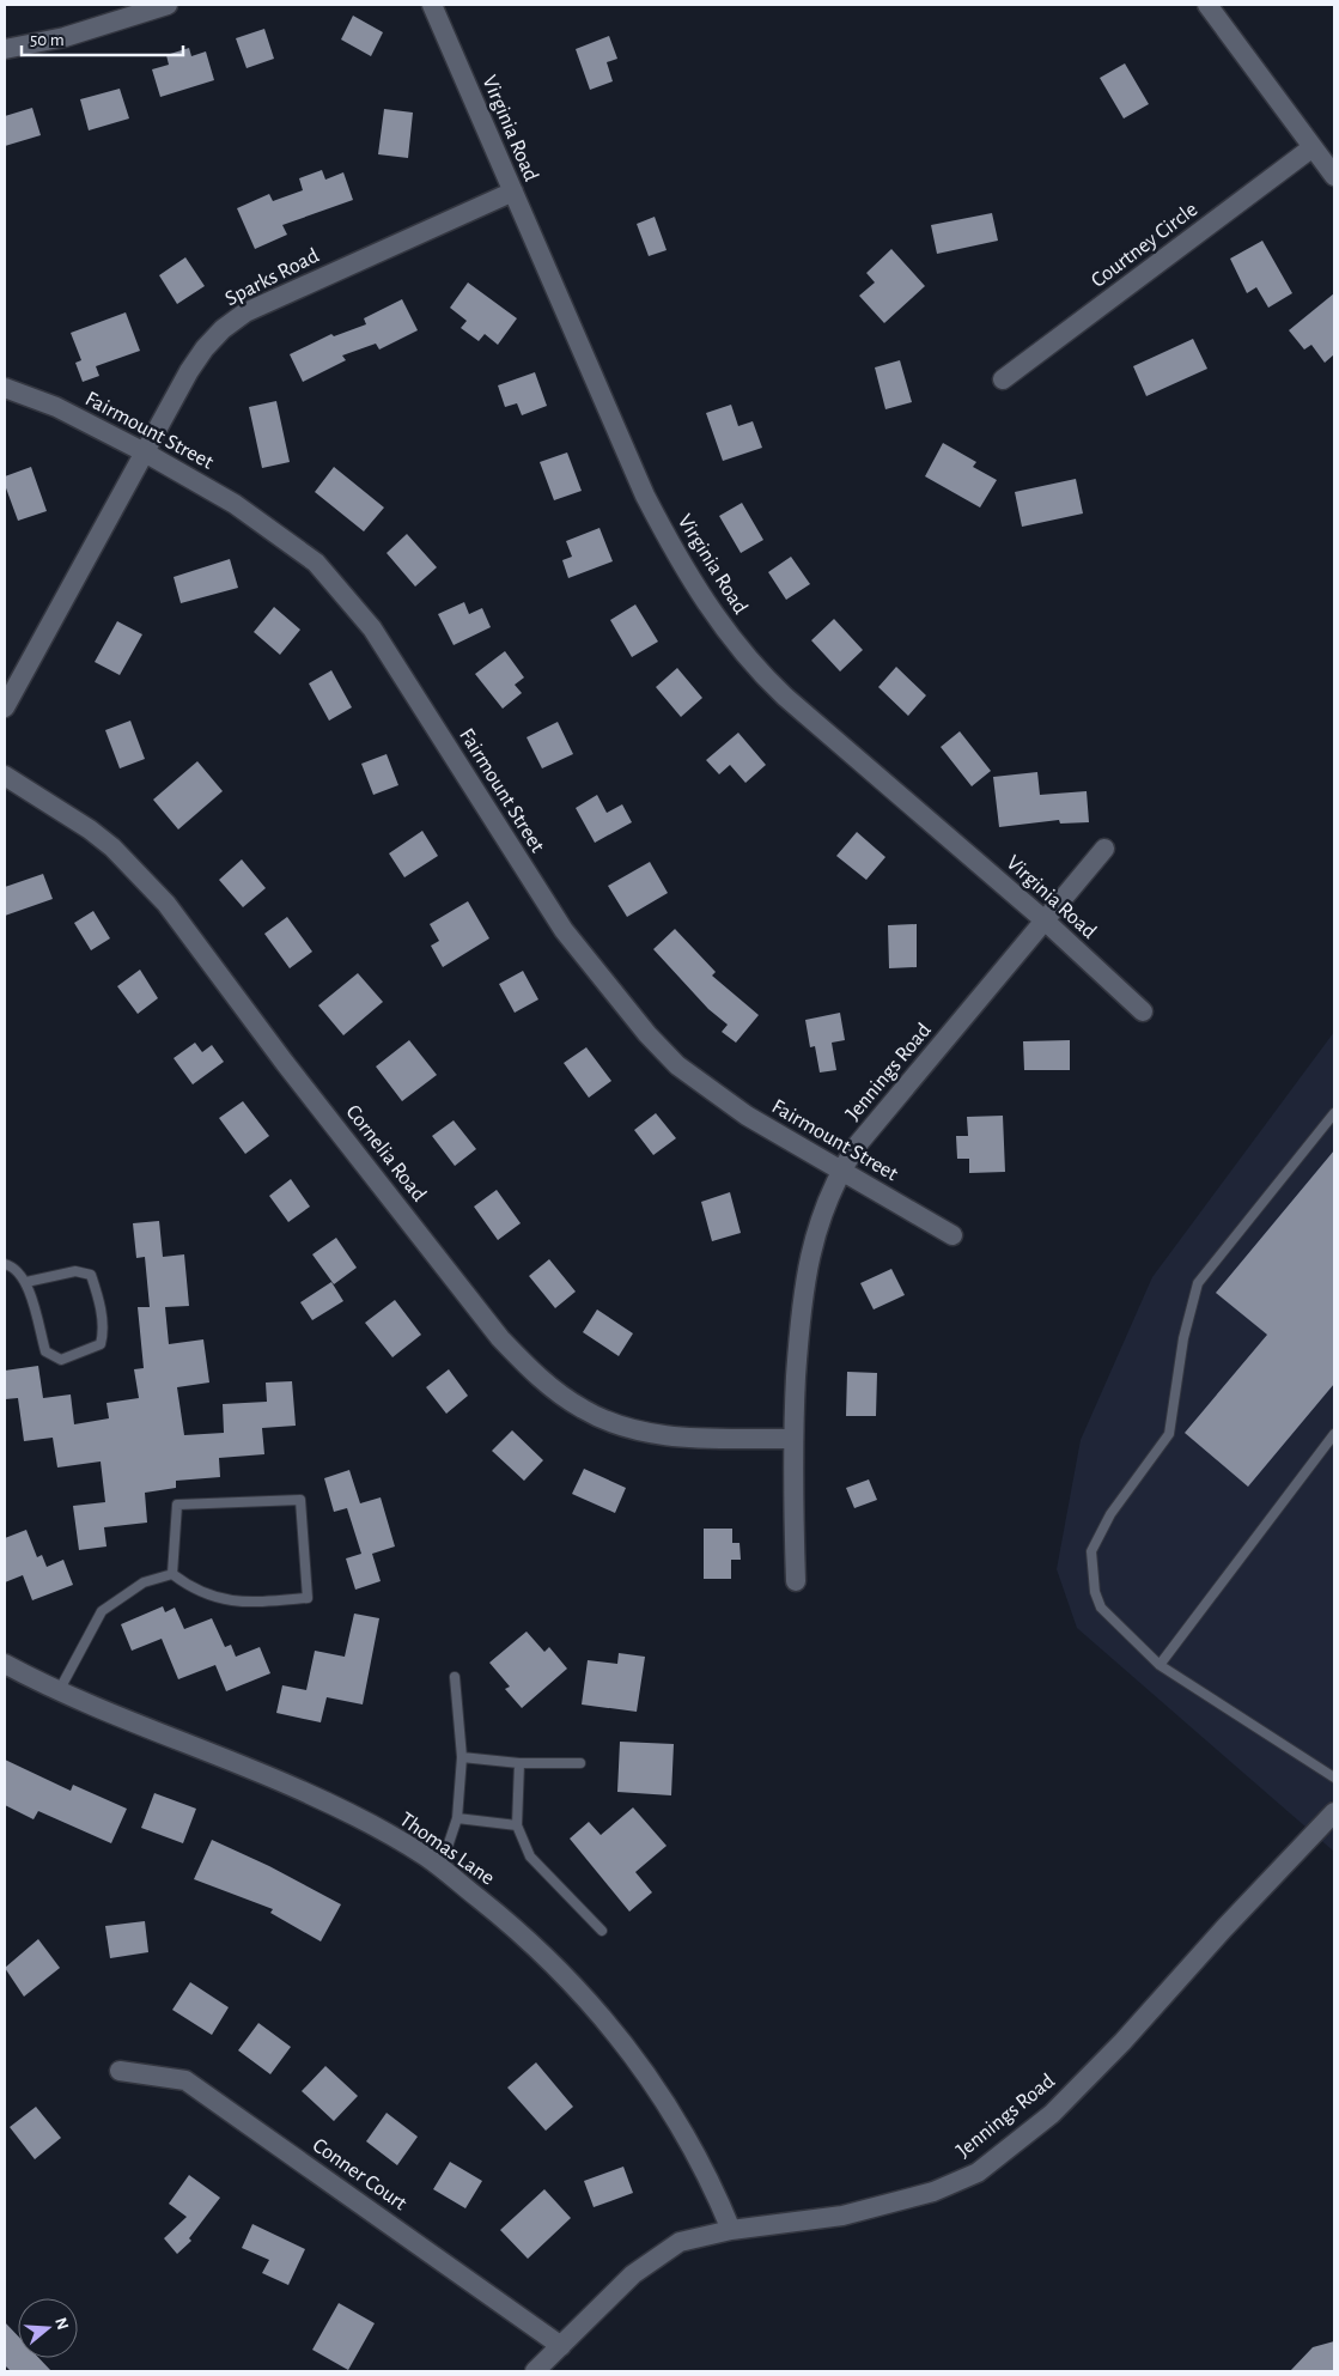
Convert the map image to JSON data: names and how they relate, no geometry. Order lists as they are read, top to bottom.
{
  "streets": {
    "street": [
      "Virginia Road",
      "Courtney Circle",
      "Sparks Road",
      "Fairmount Street",
      "Jennings Road",
      "Cornelia Road",
      "Thomas Lane",
      "Conner Court"
    ]
  },
  "crossings": [
    ["Virginia Road", "Sparks Road"],
    ["Virginia Road", "Jennings Road"],
    ["Sparks Road", "Fairmount Street"],
    ["Fairmount Street", "Jennings Road"],
    ["Jennings Road", "Cornelia Road"],
    ["Jennings Road", "Thomas Lane"],
    ["Jennings Road", "Conner Court"]
  ],
  "scale_bar": "50 m",
  "north": "right"
}
